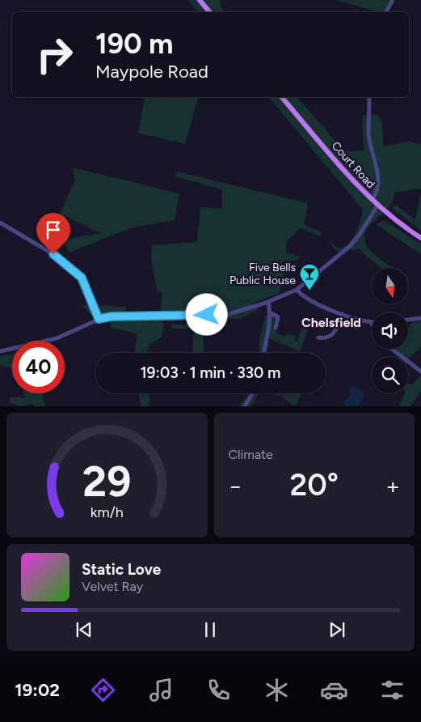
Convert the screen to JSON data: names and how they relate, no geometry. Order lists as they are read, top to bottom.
{
  "streets": {
    "main road": ["Court Road"]
  },
  "districts": ["Chelsfield"],
  "places": {
    "bar": ["Five Bells Public House"]
  },
  "north": "bottom",
  "page": {
    "turn": ["190 m", "Maypole Road"],
    "limit": "40",
    "trip": "19:03 · 1 min · 330 m",
    "tile": "Climate",
    "heat": ["−", "20°", "+"],
    "song": ["Static Love", "Velvet Ray"],
    "tabs": "19:02",
    "gauge": ["29", "km/h"]
  }
}
